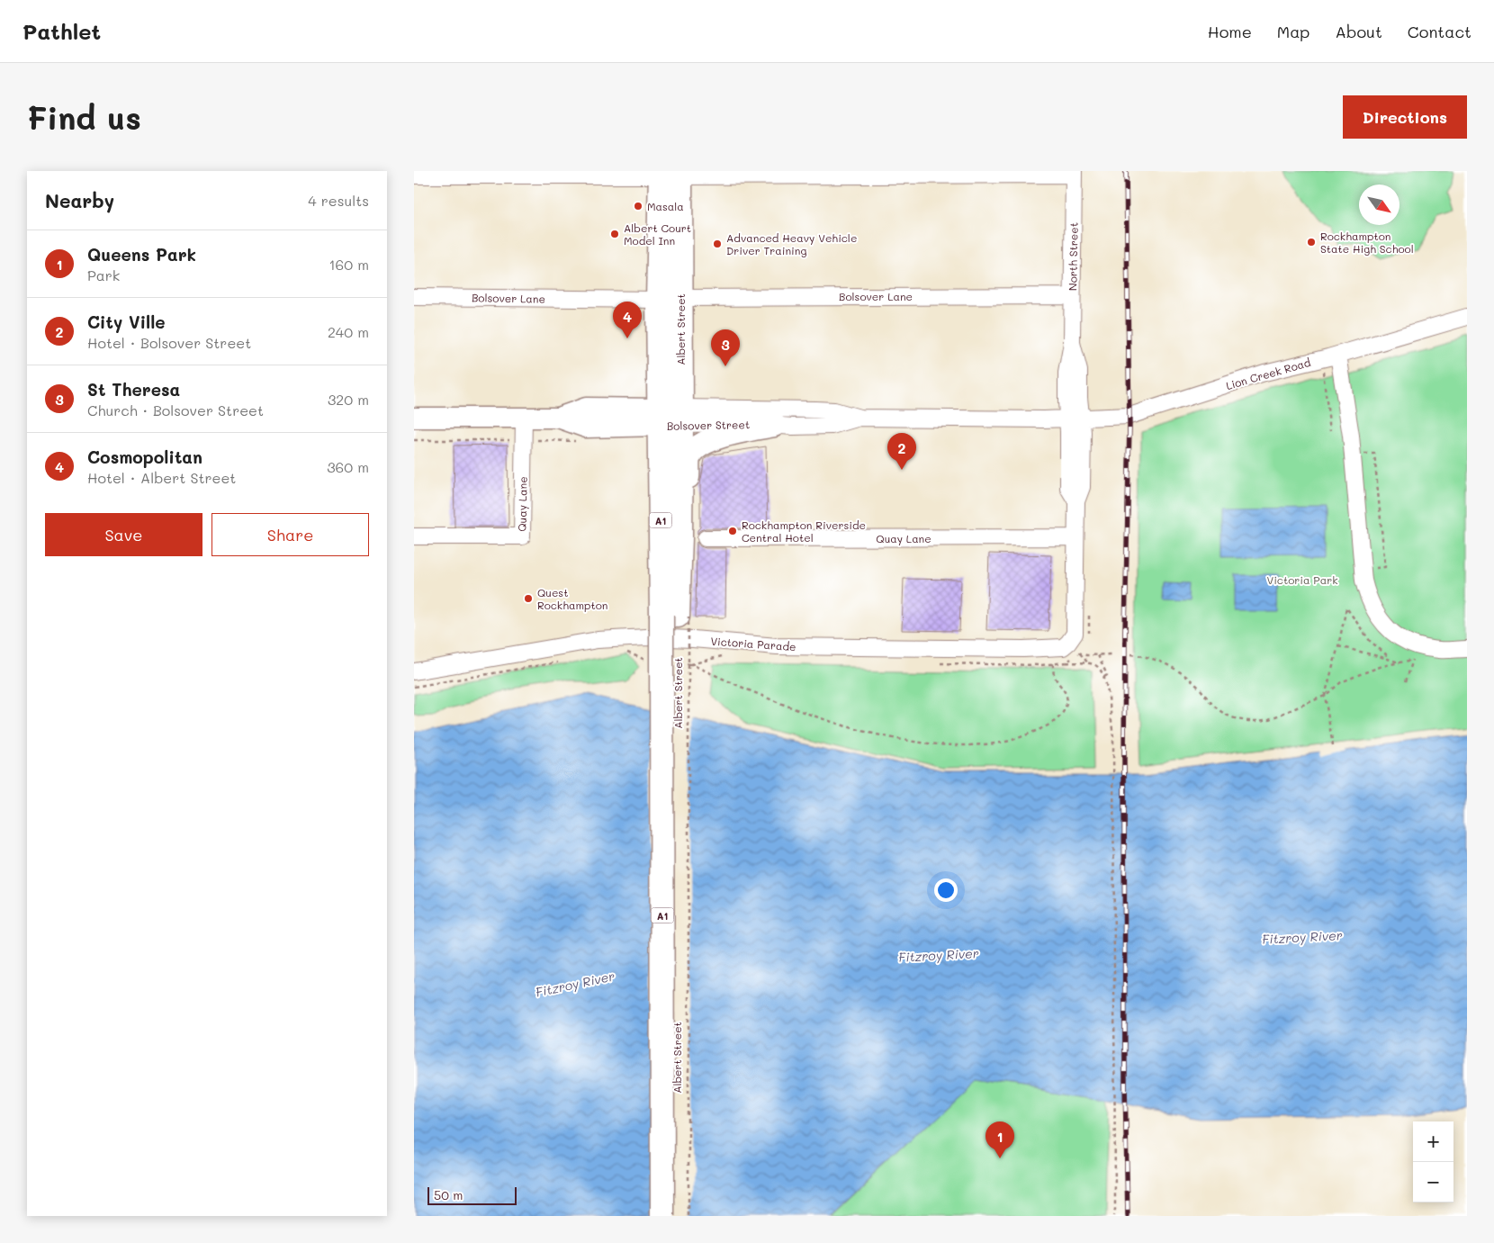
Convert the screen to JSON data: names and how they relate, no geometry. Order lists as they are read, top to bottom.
{
  "streets": {
    "highway": ["Albert Street", "A1"],
    "main road": ["Bolsover Street"],
    "street": [
      "North Street",
      "Bolsover Lane",
      "Lion Creek Road",
      "Quay Lane",
      "Victoria Parade"
    ]
  },
  "crossings": [
    ["North Street", "Bolsover Lane"],
    ["North Street", "Lion Creek Road"],
    ["North Street", "Bolsover Street"],
    ["North Street", "Quay Lane"],
    ["North Street", "Victoria Parade"],
    ["Bolsover Lane", "Albert Street"],
    ["Albert Street", "Bolsover Street"],
    ["Lion Creek Road", "Bolsover Street"],
    ["Bolsover Street", "Quay Lane"]
  ],
  "water": ["Fitzroy River"],
  "parks": ["Victoria Park"],
  "places": [
    "Masala",
    "Albert Court Model Inn",
    "Rockhampton State High School",
    "Advanced Heavy Vehicle Driver Training",
    "Rockhampton Riverside Central Hotel",
    "Quest Rockhampton"
  ],
  "scale_bar": "50 m",
  "north": "bottom right",
  "page": {
    "header": "Pathlet",
    "nav": [
      "Home",
      "Map",
      "About",
      "Contact"
    ],
    "buttons": [
      "Directions",
      ["Save", "Share"]
    ],
    "title": "Find us",
    "heading": ["Nearby", "4 results"],
    "list": [
      {
        "mark": "1",
        "name": "Queens Park",
        "note": "Park",
        "value": "160 m"
      },
      {
        "mark": "2",
        "name": "City Ville",
        "note": "Hotel · Bolsover Street",
        "value": "240 m"
      },
      {
        "mark": "3",
        "name": "St Theresa",
        "note": "Church · Bolsover Street",
        "value": "320 m"
      },
      {
        "mark": "4",
        "name": "Cosmopolitan",
        "note": "Hotel · Albert Street",
        "value": "360 m"
      }
    ],
    "pins": [
      "4",
      "3",
      "2",
      "1"
    ],
    "map_buttons": ["+", "−"],
    "scale": "50 m"
  }
}
